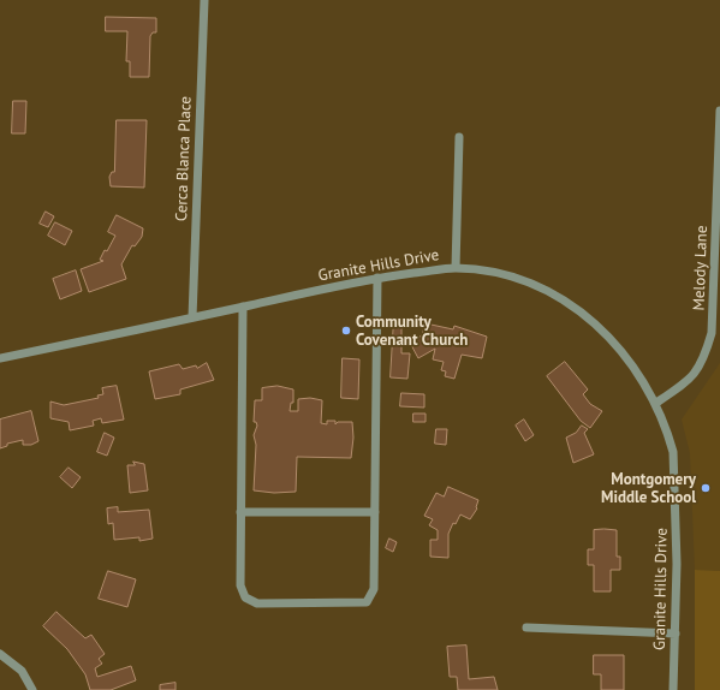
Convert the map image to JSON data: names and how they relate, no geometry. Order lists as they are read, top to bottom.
{
  "streets": {
    "street": ["Cerca Blanca Place", "Granite Hills Drive", "Melody Lane"]
  },
  "crossings": [
    ["Cerca Blanca Place", "Granite Hills Drive"],
    ["Granite Hills Drive", "Melody Lane"]
  ],
  "places": ["Community Covenant Church", "Montgomery Middle School"]
}
